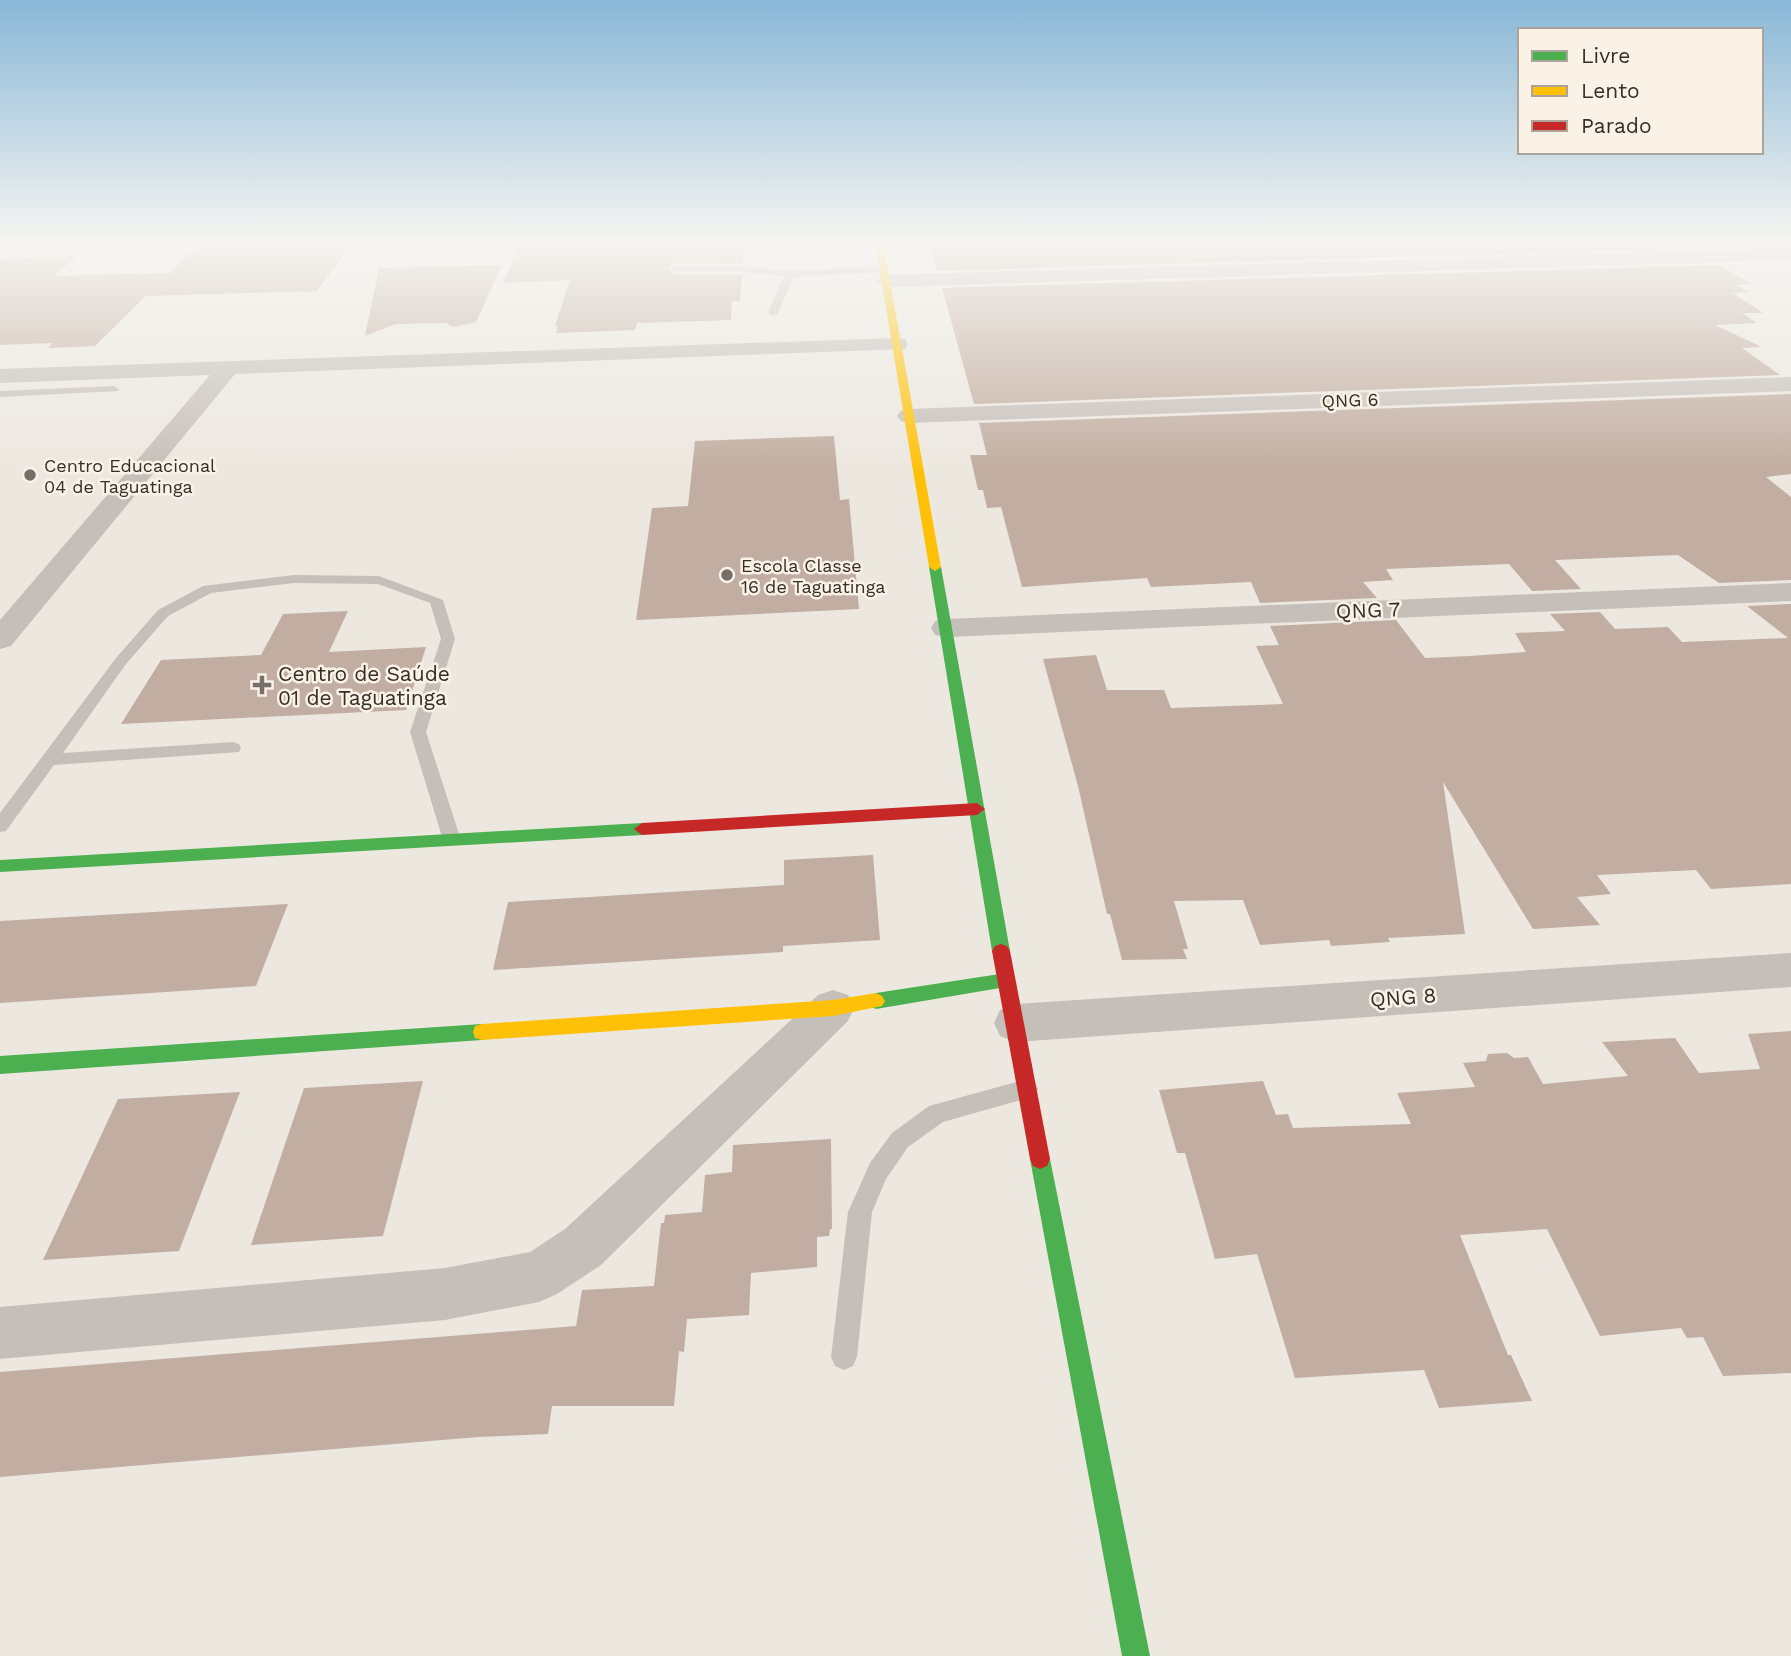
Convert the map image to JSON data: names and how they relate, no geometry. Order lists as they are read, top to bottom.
{
  "streets": {
    "street": ["QNG 6", "QNG 7", "QNG 8"]
  },
  "places": {
    "other": ["Centro Educacional 04 de Taguatinga", "Escola Classe 16 de Taguatinga"],
    "health": ["Centro de Saúde 01 de Taguatinga"]
  },
  "legend": ["Livre", "Lento", "Parado"]
}
